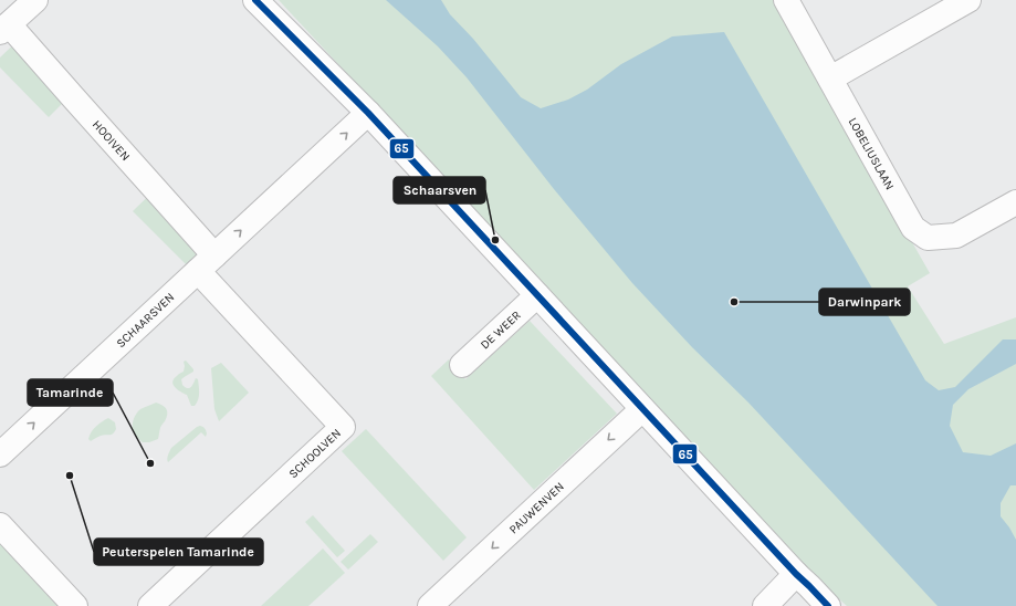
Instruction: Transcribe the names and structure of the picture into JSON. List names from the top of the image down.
{
  "streets": {
    "street": [
      "HOOIVEN",
      "LOBELIUSLAAN",
      "SCHAARSVEN",
      "DE WEER",
      "SCHOOLVEN",
      "PAUWENVEN"
    ]
  },
  "crossings": [
    ["HOOIVEN", "SCHAARSVEN"],
    ["HOOIVEN", "SCHOOLVEN"],
    ["SCHAARSVEN", "SCHOOLVEN"]
  ],
  "one_way": ["SCHAARSVEN", "PAUWENVEN"],
  "places": [
    "Schaarsven",
    "Darwinpark",
    "Tamarinde",
    "Peuterspelen Tamarinde"
  ],
  "lines": ["transit line 65"]
}
